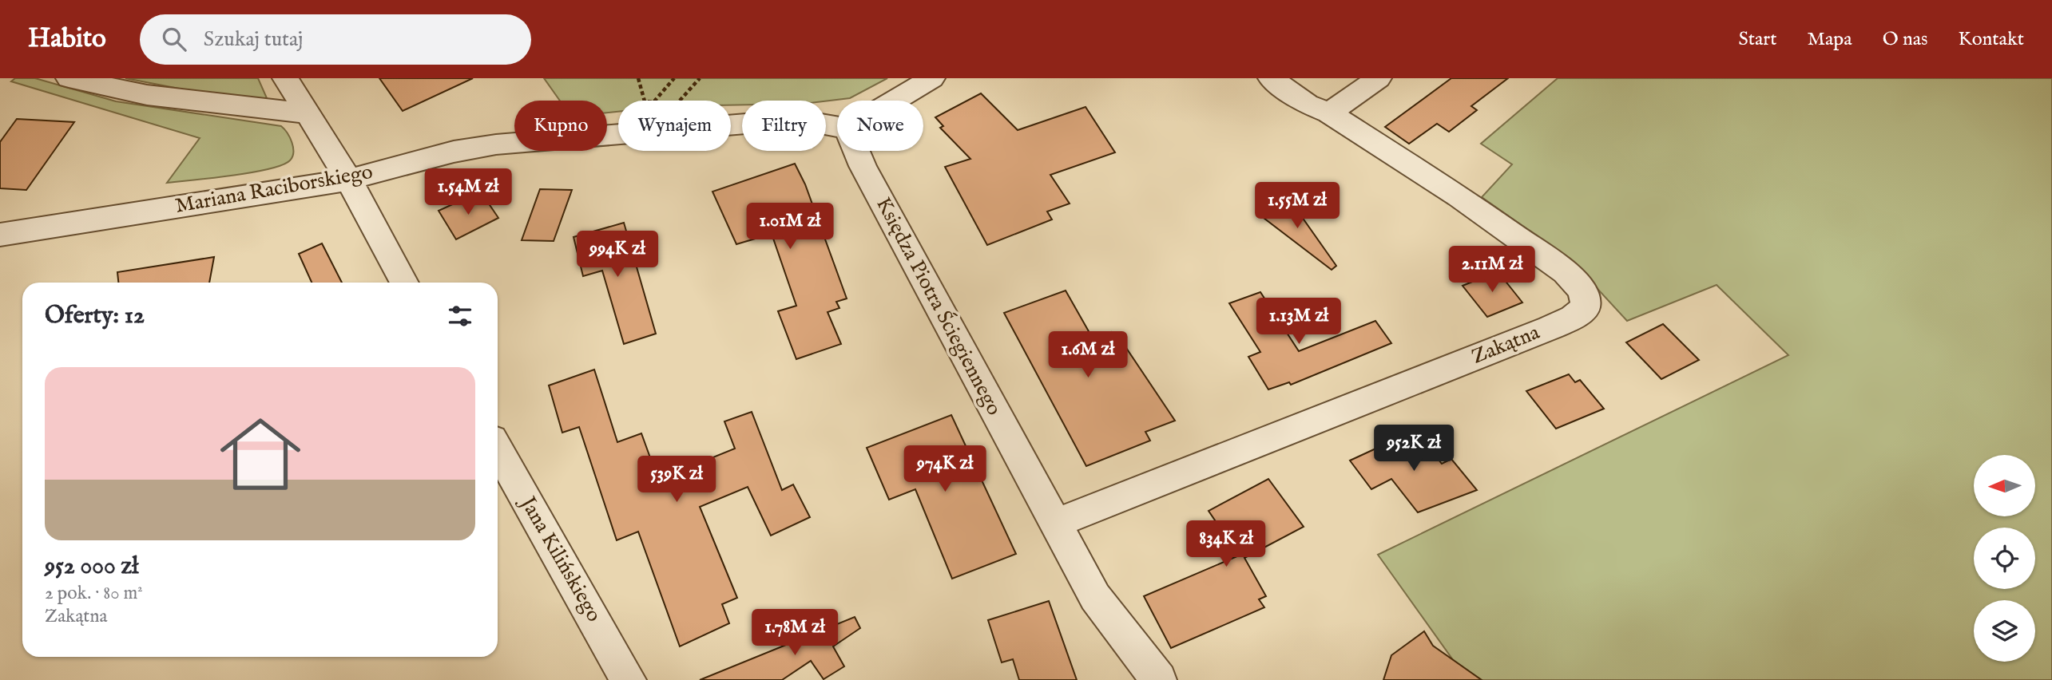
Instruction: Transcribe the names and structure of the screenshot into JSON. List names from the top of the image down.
{
  "streets": {
    "street": [
      "Mariana Raciborskiego",
      "Księdza Piotra Ściegiennego",
      "Zakątna",
      "Jana Kilińskiego"
    ]
  },
  "crossings": [
    ["Księdza Piotra Ściegiennego", "Zakątna"]
  ],
  "north": "left",
  "page": {
    "header": "Habito",
    "search": "Szukaj tutaj",
    "nav": [
      "Start",
      "Mapa",
      "O nas",
      "Kontakt"
    ],
    "chip": [
      "Kupno",
      "Wynajem",
      "Filtry",
      "Nowe"
    ],
    "price": [
      "1.54M zł",
      "1.55M zł",
      "1.01M zł",
      "994K zł",
      "2.11M zł",
      "1.13M zł",
      "1.6M zł",
      "952K zł",
      "974K zł",
      "539K zł",
      "834K zł",
      "1.78M zł"
    ],
    "heading": "Oferty: 12",
    "list": [
      {
        "name": "952 000 zł",
        "note": "2 pok. · 80 m² · Zakątna"
      }
    ]
  }
}
